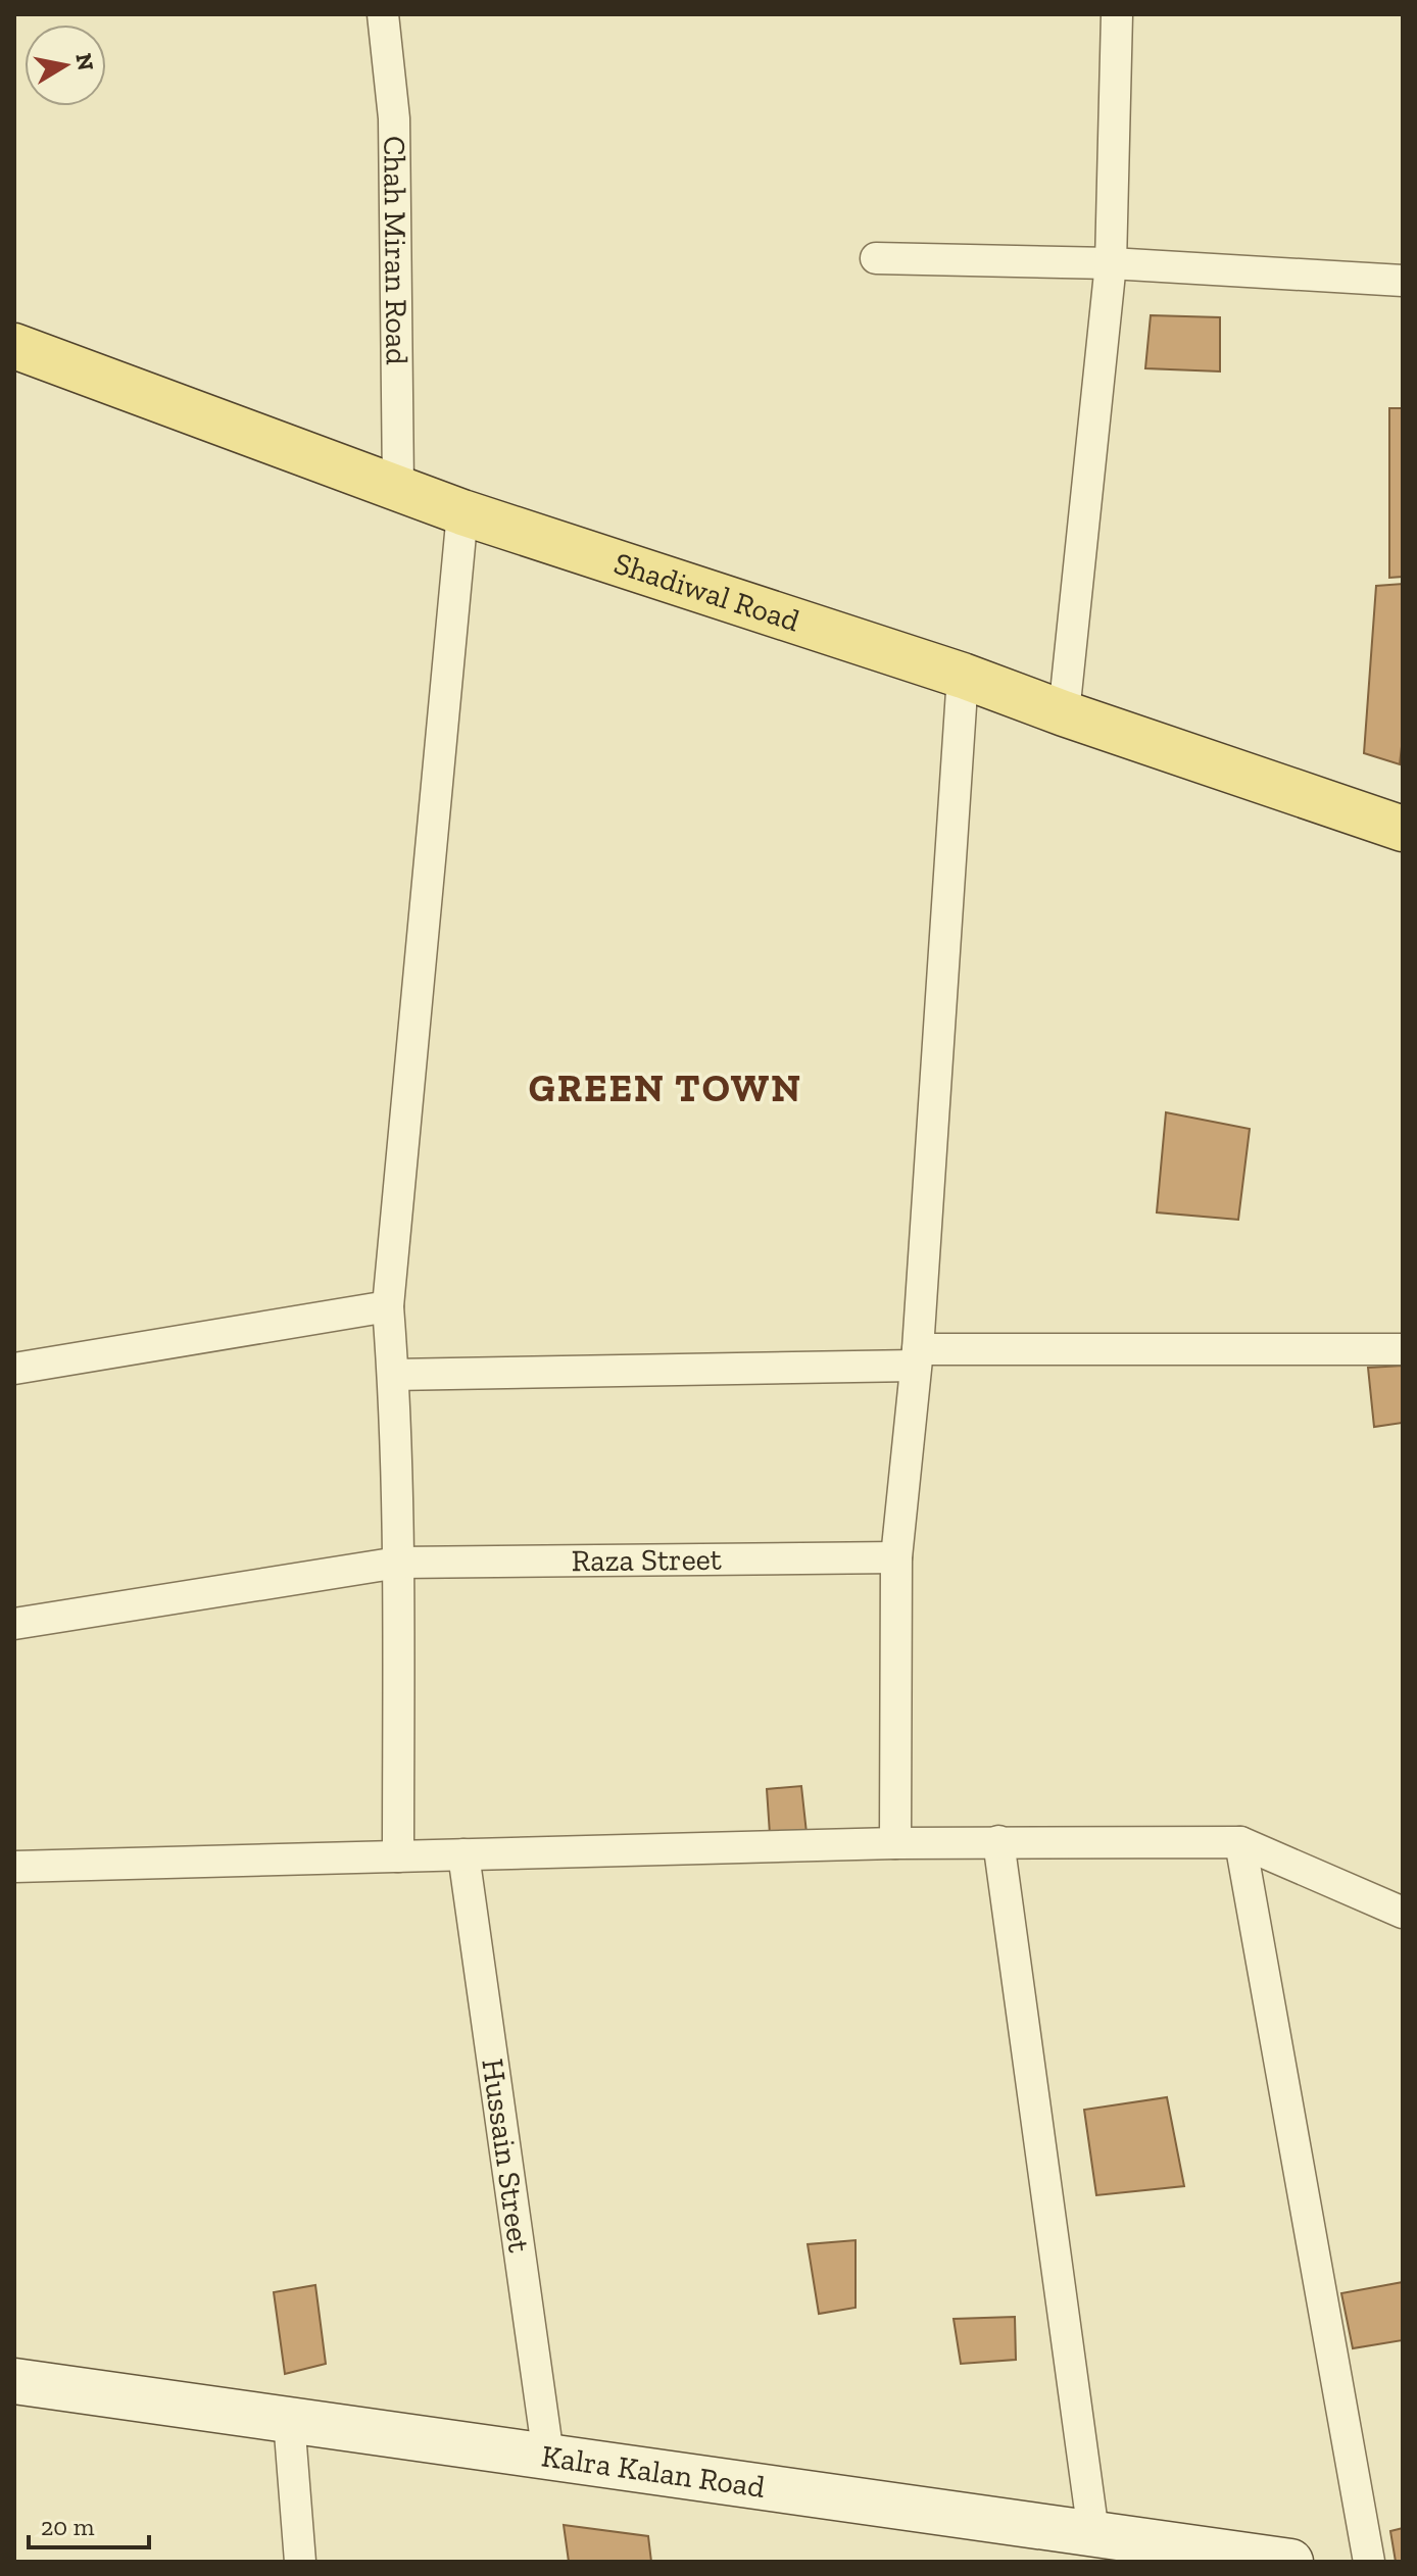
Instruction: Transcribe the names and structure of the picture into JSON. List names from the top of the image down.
{
  "streets": {
    "main road": ["Shadiwal Road"],
    "street": [
      "Chah Miran Road",
      "Raza Street",
      "Hussain Street",
      "Kalra Kalan Road"
    ]
  },
  "crossings": [
    ["Chah Miran Road", "Shadiwal Road"],
    ["Hussain Street", "Kalra Kalan Road"]
  ],
  "districts": ["GREEN TOWN"],
  "scale_bar": "20 m",
  "north": "right"
}
